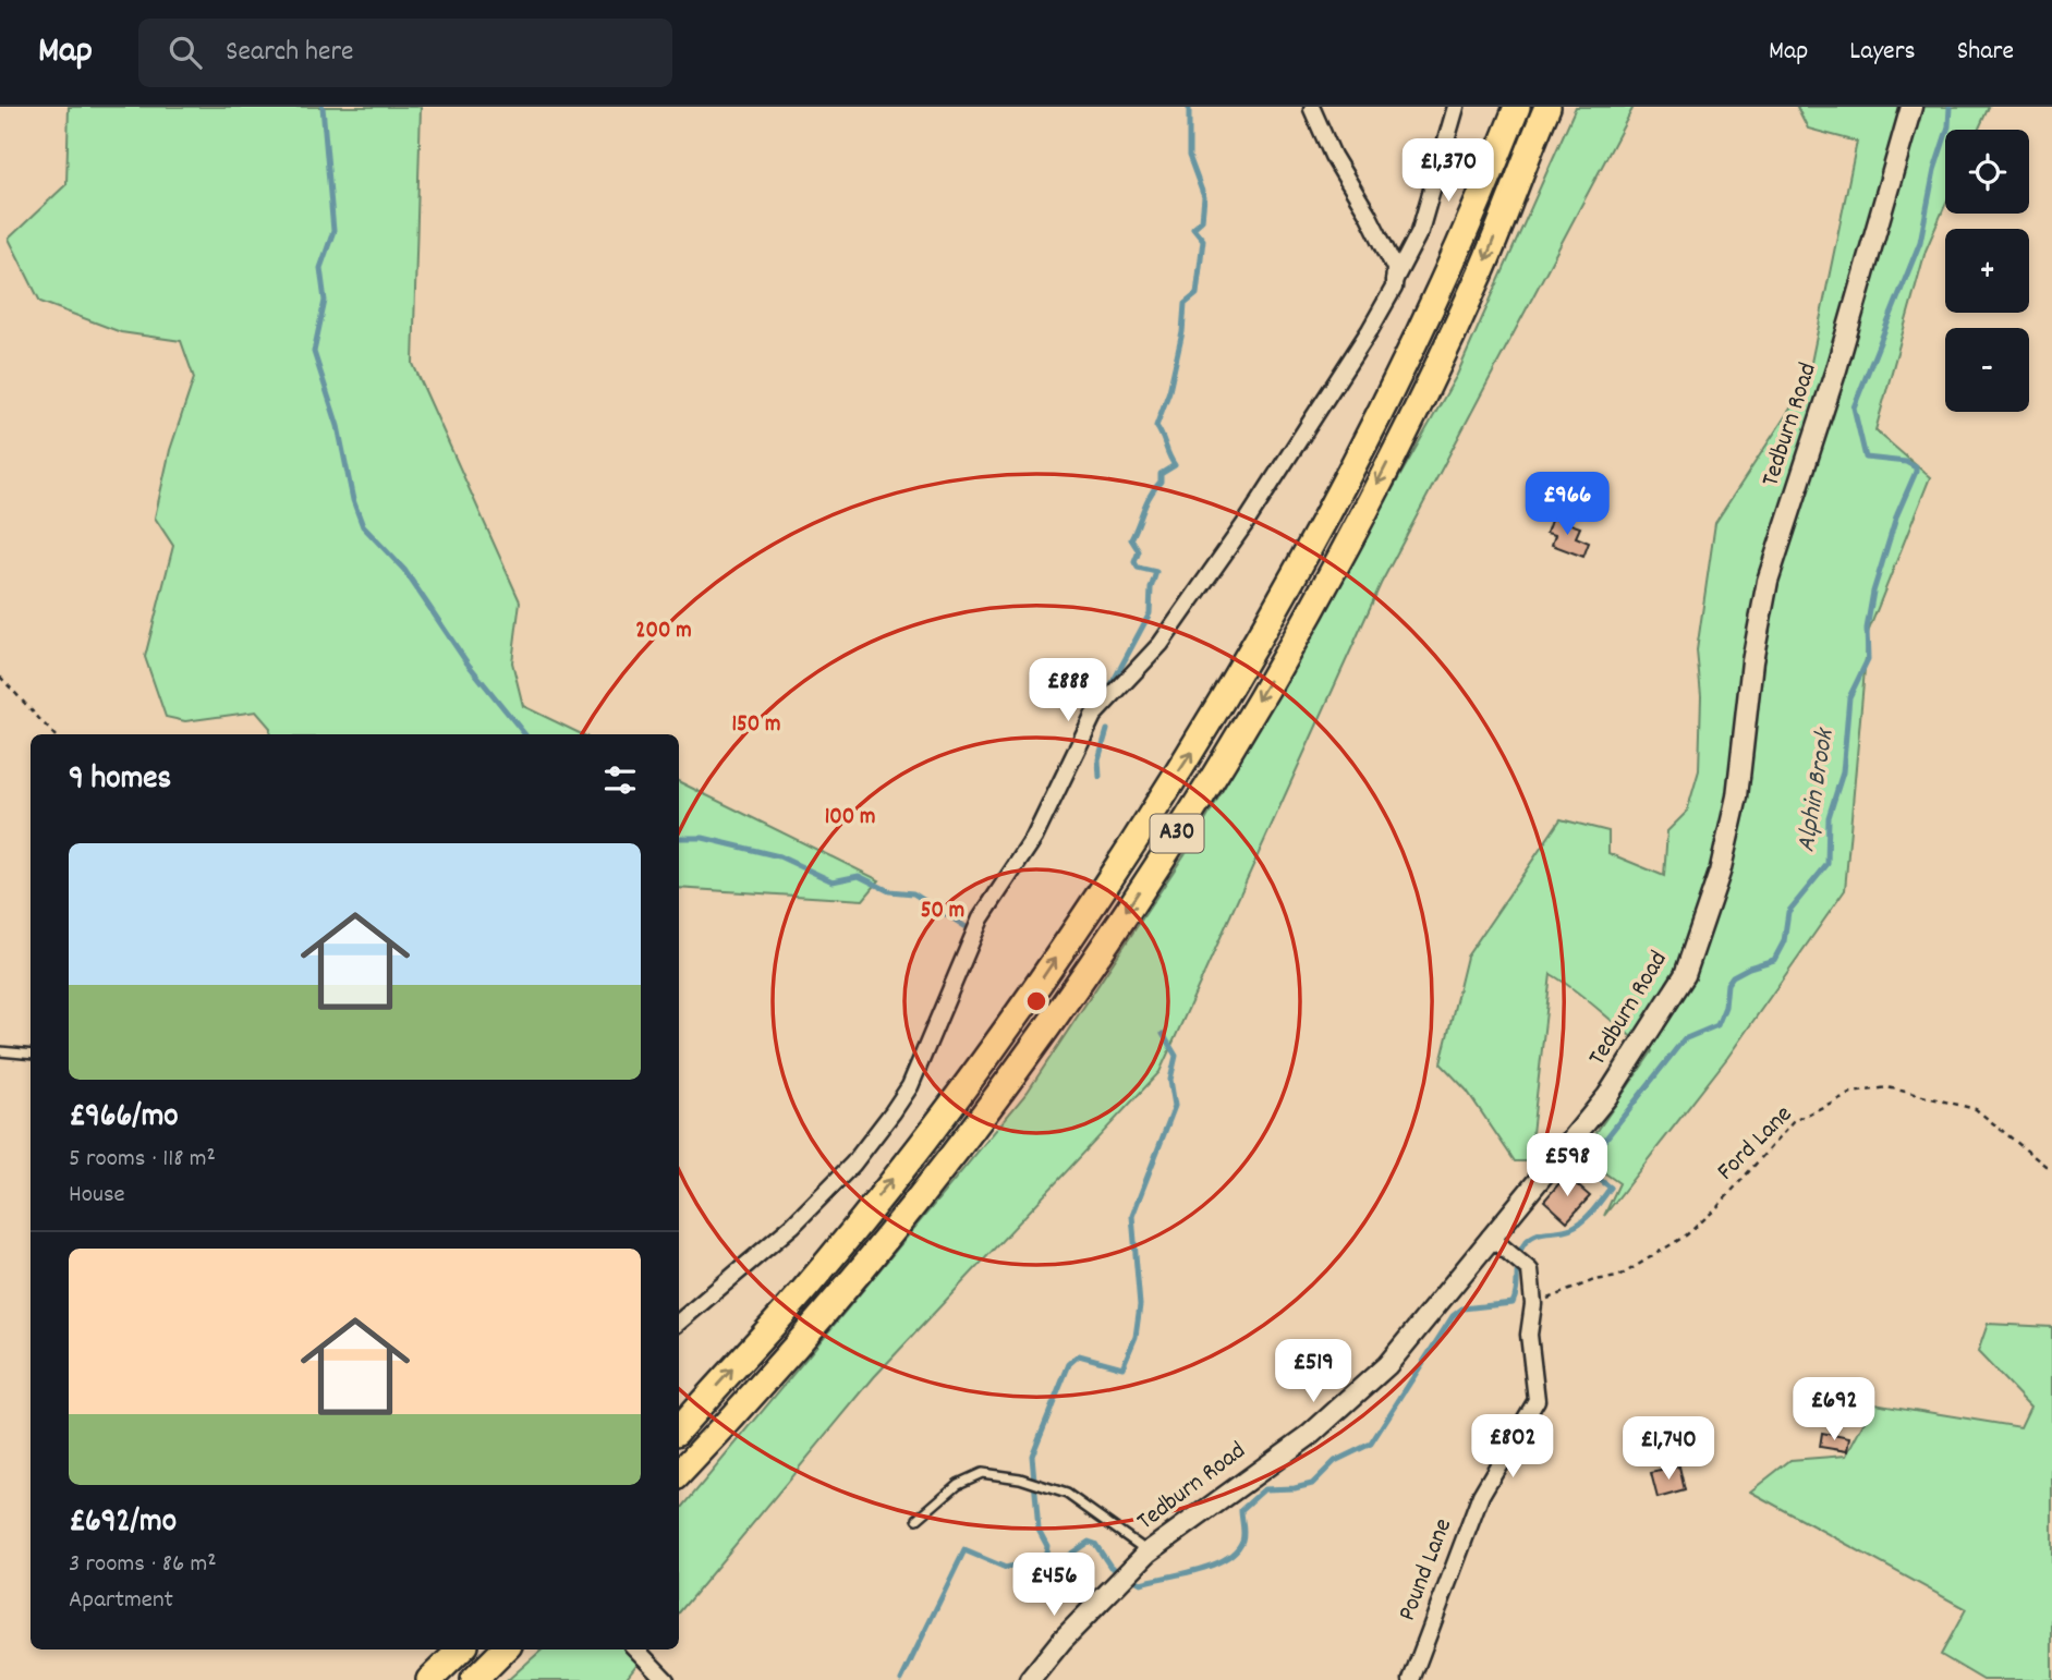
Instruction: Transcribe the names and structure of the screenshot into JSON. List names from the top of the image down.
{
  "streets": {
    "highway": ["A30"],
    "street": ["Tedburn Road", "Pound Lane"],
    "path": ["Ford Lane"]
  },
  "crossings": [
    ["Tedburn Road", "Pound Lane"],
    ["Ford Lane", "Pound Lane"]
  ],
  "water": ["Alphin Brook"],
  "page": {
    "header": "Map",
    "search": "Search here",
    "nav": ["Map", "Layers", "Share"],
    "map_buttons": ["+", "−"],
    "price": [
      "£1,370",
      "£966",
      "£888",
      "£598",
      "£519",
      "£692",
      "£802",
      "£1,740",
      "£456"
    ],
    "heading": "9 homes",
    "list": [
      {
        "name": "£966/mo",
        "note": "5 rooms · 118 m² · House"
      },
      {
        "name": "£692/mo",
        "note": "3 rooms · 86 m² · Apartment"
      }
    ]
  },
  "rings": [
    "200 m",
    "150 m",
    "100 m",
    "50 m"
  ]
}
